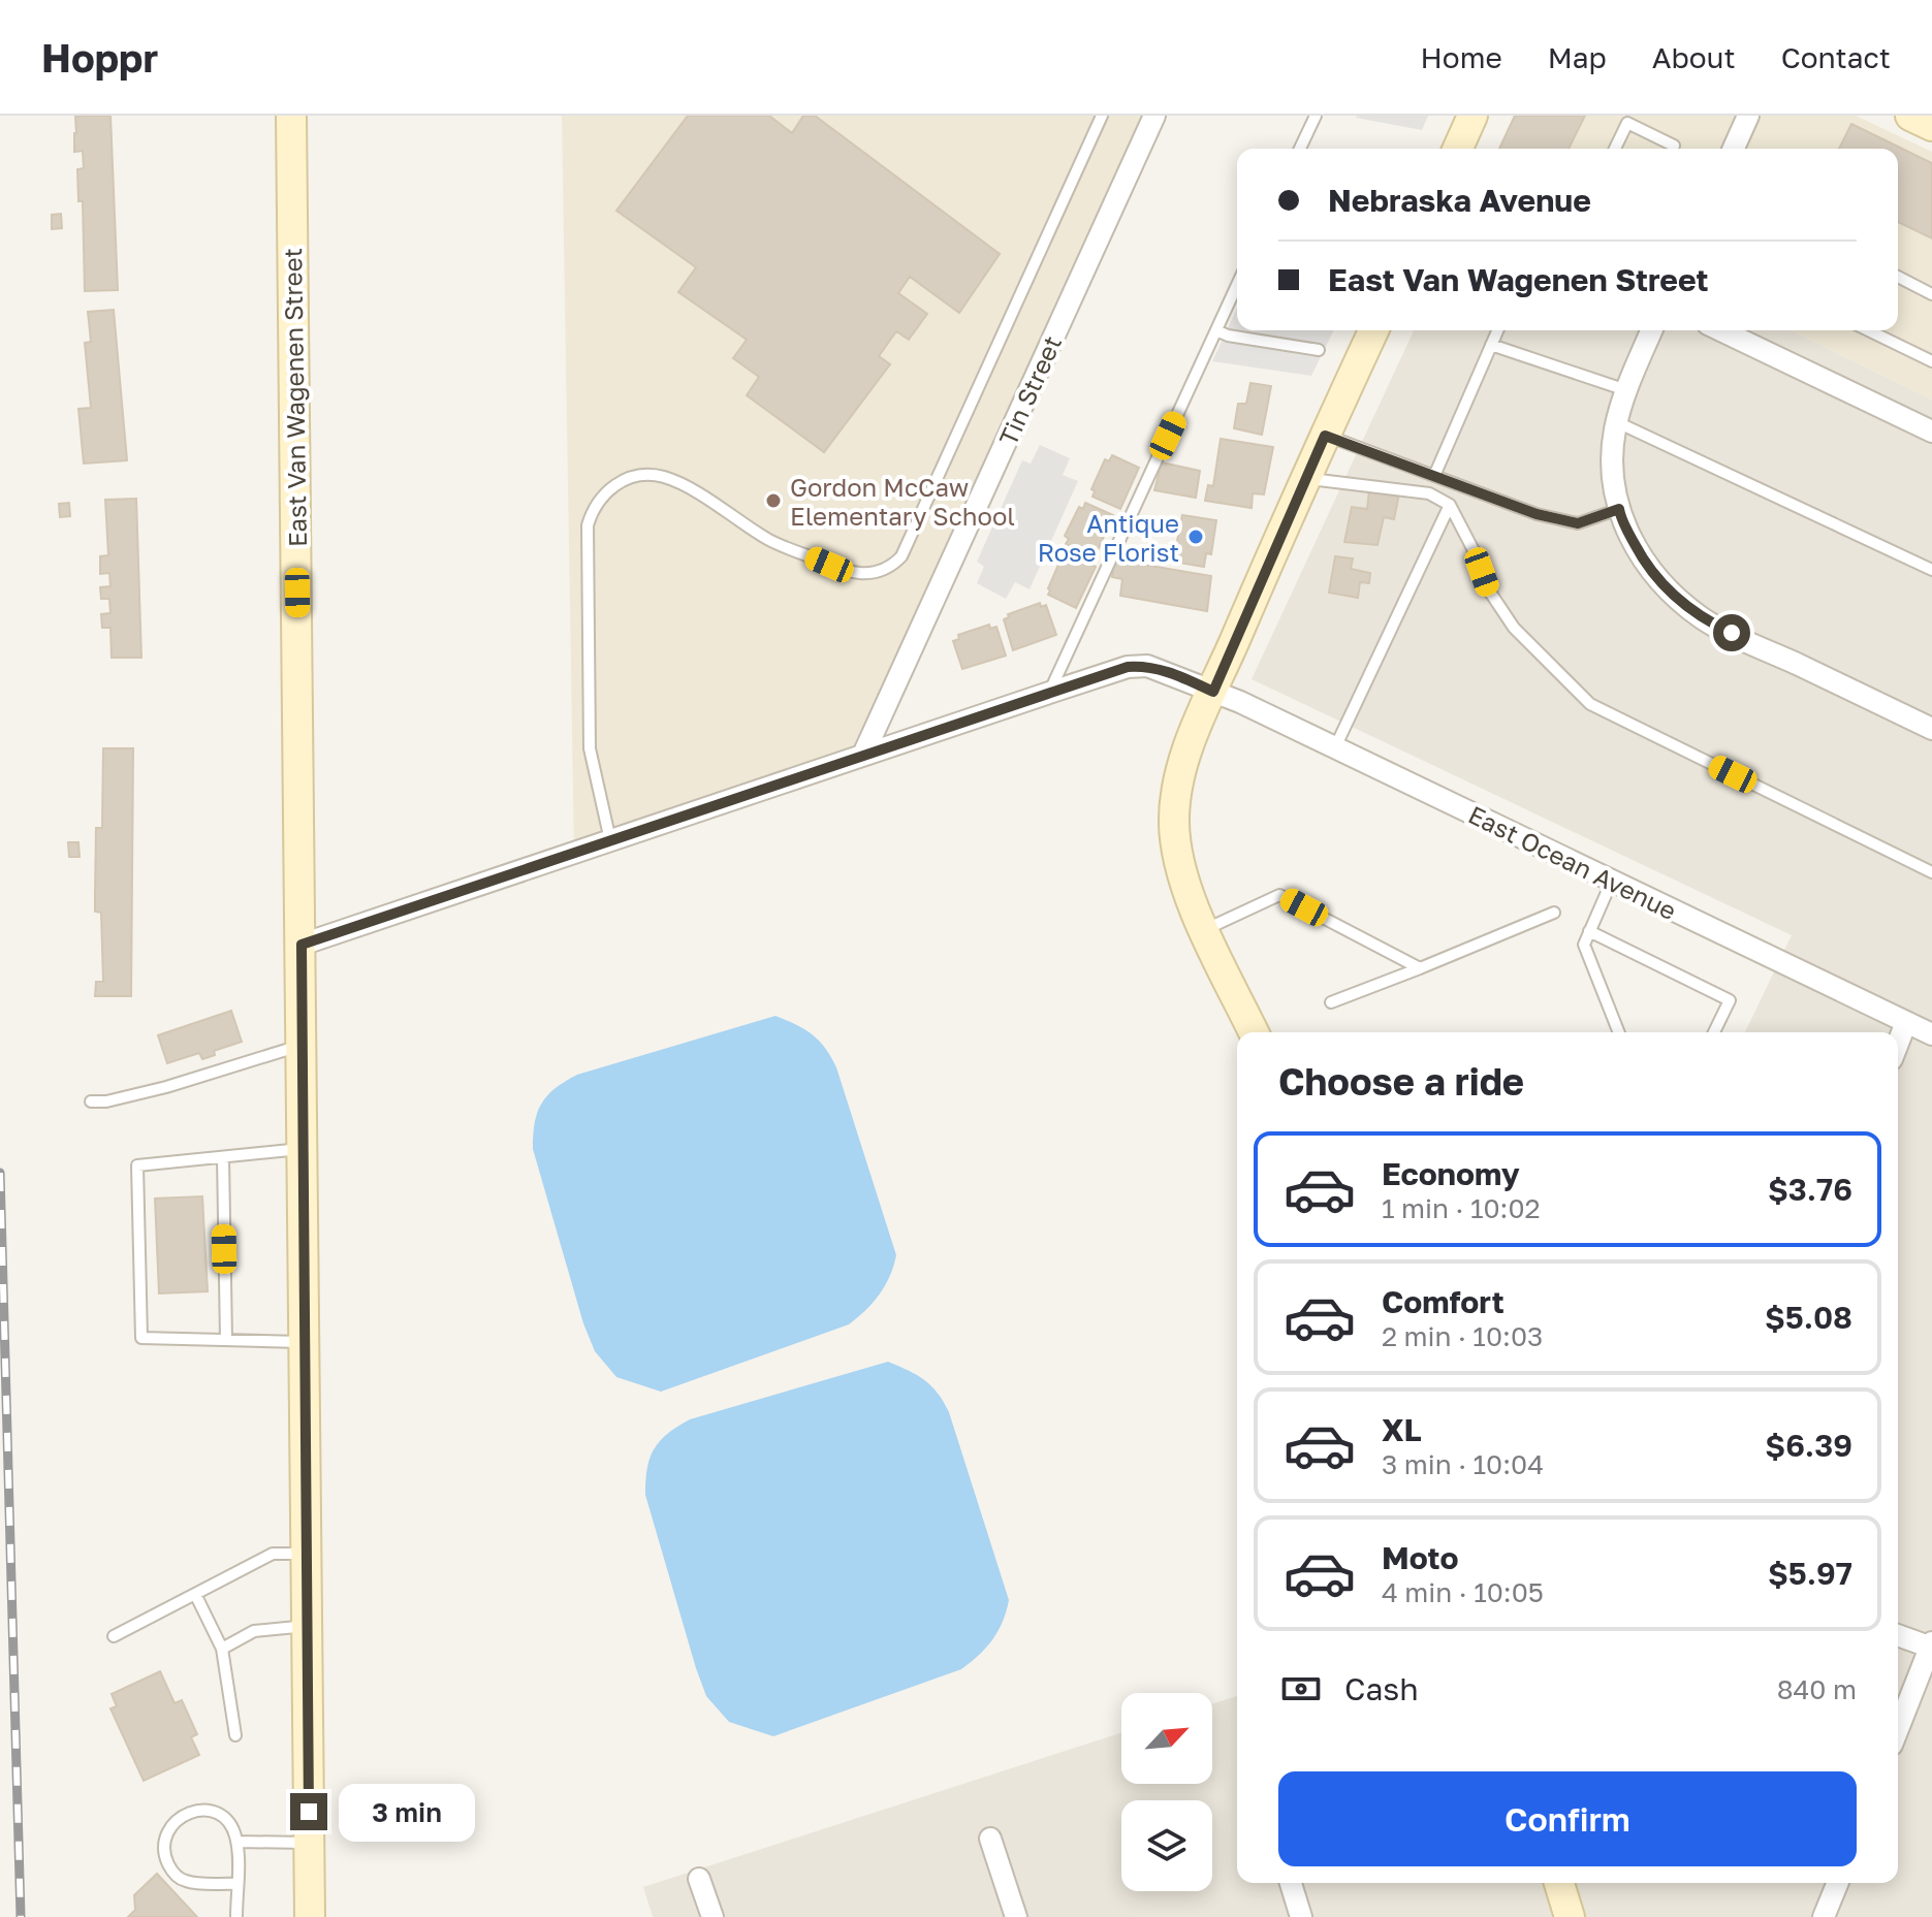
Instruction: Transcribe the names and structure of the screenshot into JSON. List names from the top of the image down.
{
  "streets": {
    "main road": ["East Van Wagenen Street"],
    "street": ["Tin Street", "East Ocean Avenue"]
  },
  "crossings": [
    ["Tin Street", "East Ocean Avenue"],
    ["East Van Wagenen Street", "East Ocean Avenue"]
  ],
  "places": ["Gordon McCaw Elementary School", "Antique Rose Florist"],
  "north": "top right",
  "page": {
    "header": "Hoppr",
    "nav": [
      "Home",
      "Map",
      "About",
      "Contact"
    ],
    "banner": ["Nebraska Avenue", "East Van Wagenen Street"],
    "heading": "Choose a ride",
    "list": [
      {
        "name": "Economy",
        "note": "1 min · 10:02",
        "value": "$3.76"
      },
      {
        "name": "Comfort",
        "note": "2 min · 10:03",
        "value": "$5.08"
      },
      {
        "name": "XL",
        "note": "3 min · 10:04",
        "value": "$6.39"
      },
      {
        "name": "Moto",
        "note": "4 min · 10:05",
        "value": "$5.97"
      }
    ],
    "pay": ["Cash", "840 m"],
    "buttons": "Confirm",
    "bubble": "3 min"
  }
}
